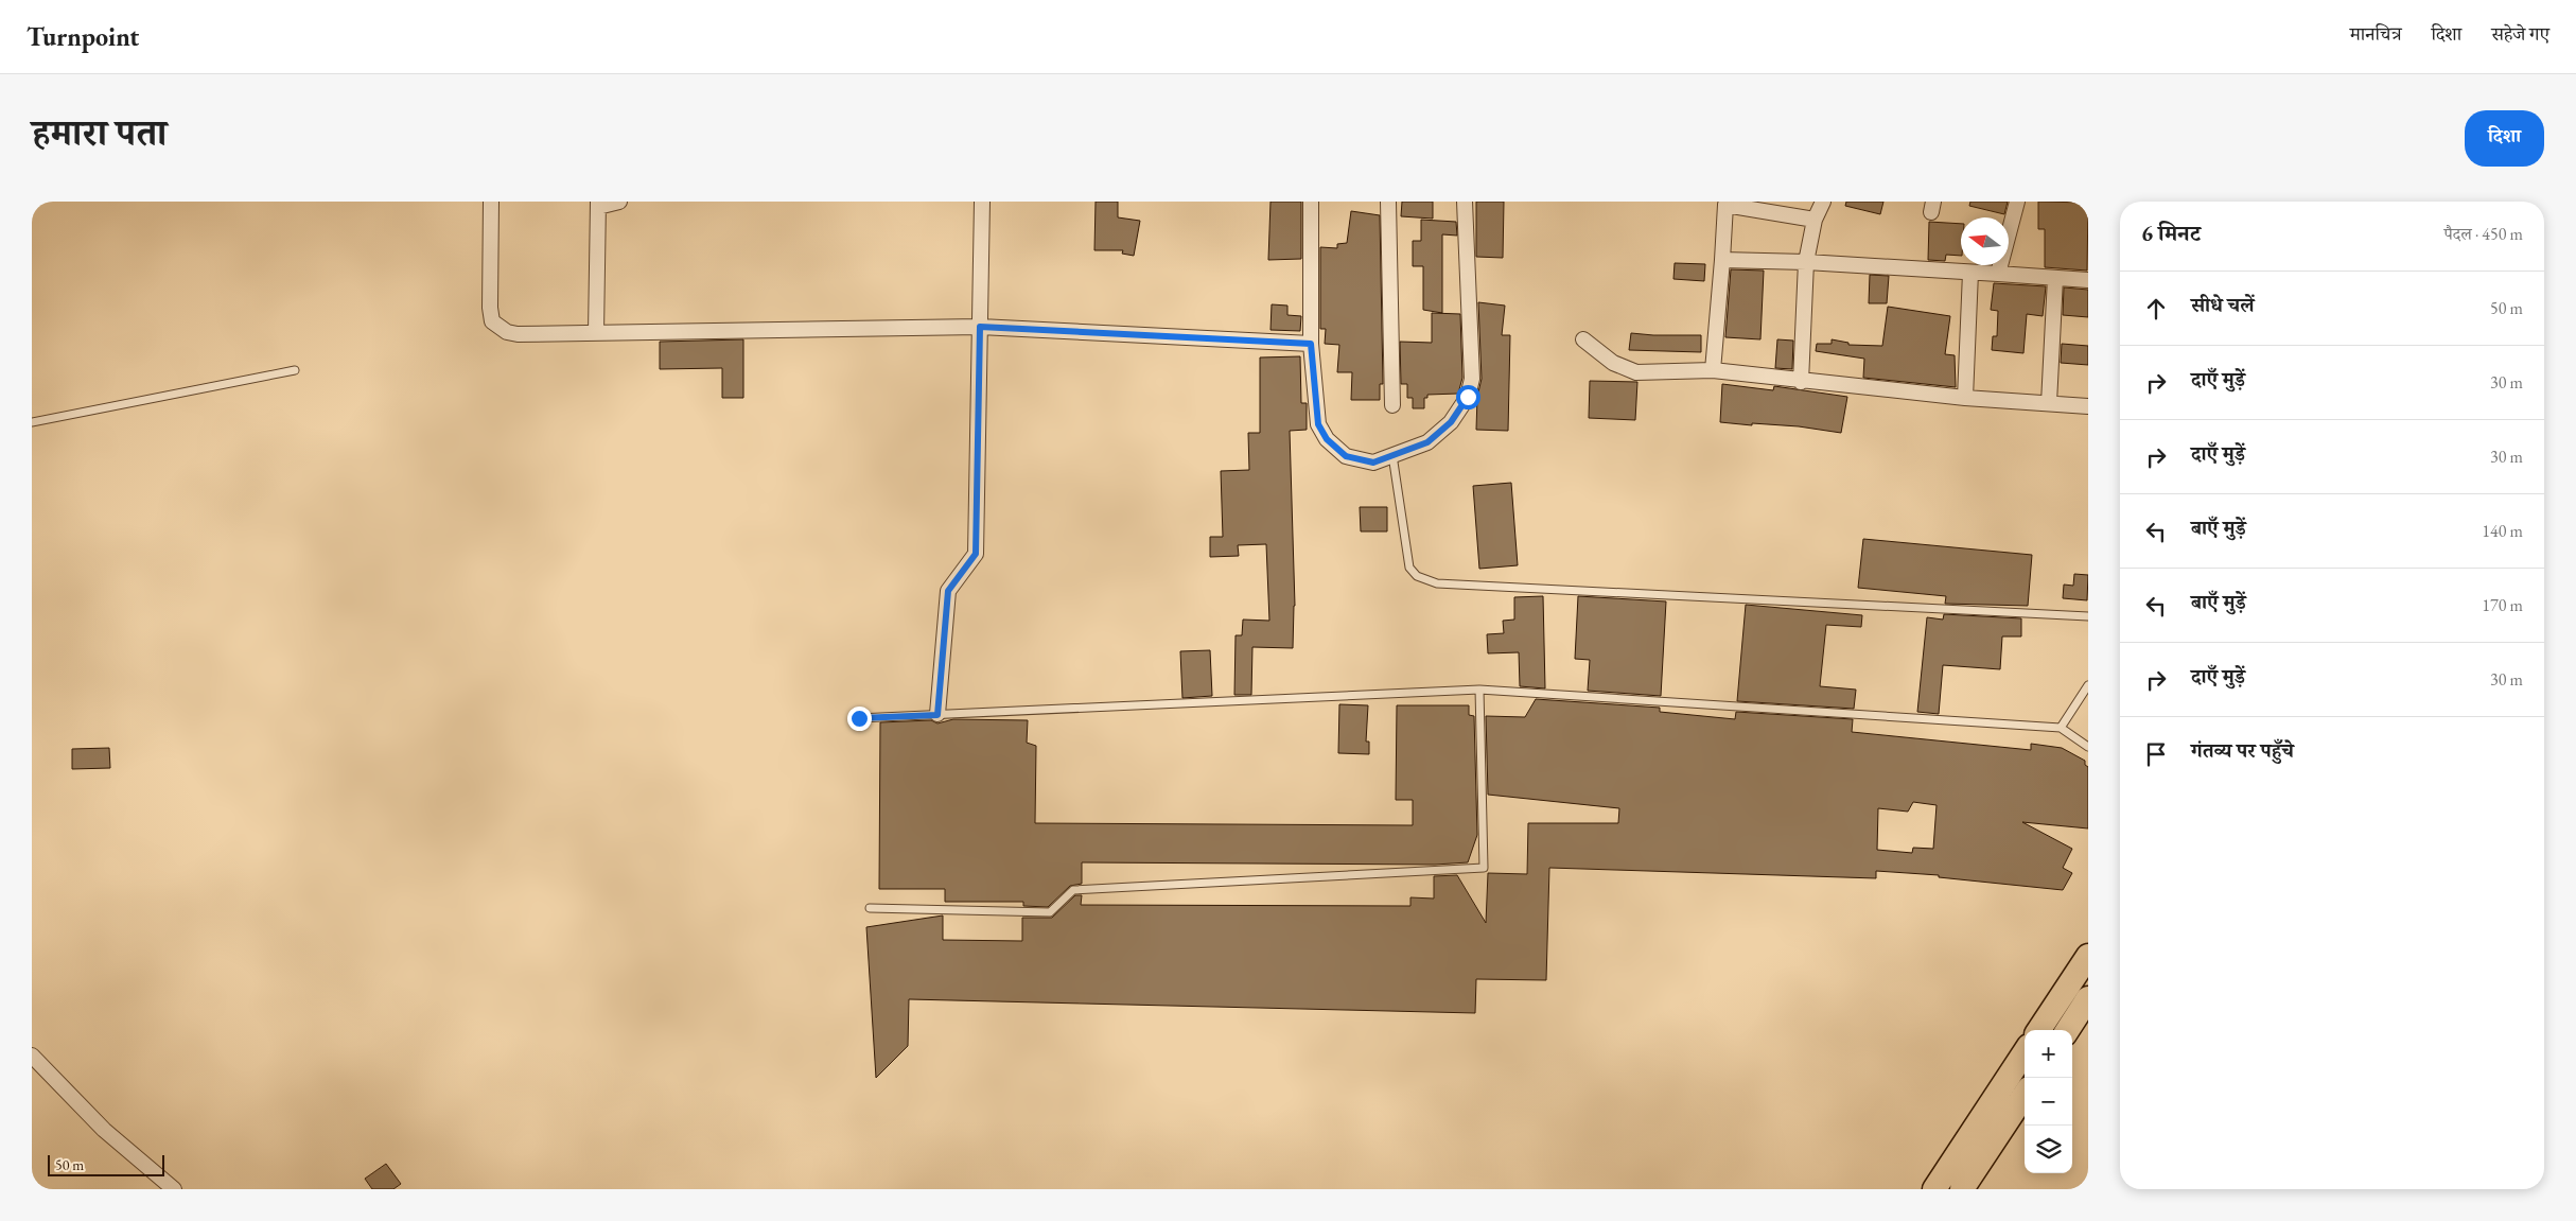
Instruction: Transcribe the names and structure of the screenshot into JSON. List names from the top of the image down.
{
  "scale_bar": "50 m",
  "north": "left",
  "page": {
    "header": "Turnpoint",
    "nav": ["मानचित्र", "दिशा", "सहेजे गए"],
    "title": "हमारा पता",
    "buttons": "दिशा",
    "heading": ["6 मिनट", "पैदल · 450 m"],
    "list": [
      ["सीधे चलें", "50 m"],
      ["दाएँ मुड़ें", "30 m"],
      ["दाएँ मुड़ें", "30 m"],
      ["बाएँ मुड़ें", "140 m"],
      ["बाएँ मुड़ें", "170 m"],
      ["दाएँ मुड़ें", "30 m"],
      "गंतव्य पर पहुँचे"
    ],
    "map_buttons": ["+", "−"],
    "scale": "50 m"
  }
}
